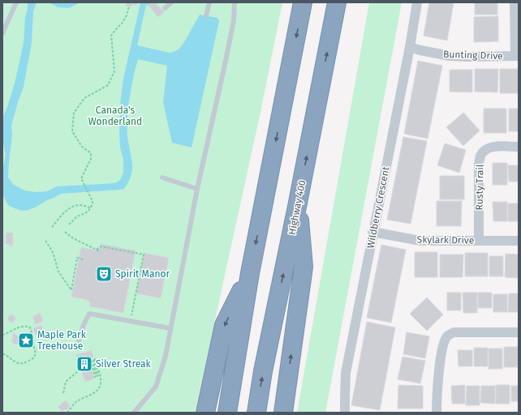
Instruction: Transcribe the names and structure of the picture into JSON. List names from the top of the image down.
{
  "streets": {
    "highway": ["Highway 400"],
    "street": [
      "Bunting Drive",
      "Rusty Trail",
      "Wildberry Crescent",
      "Skylark Drive"
    ]
  },
  "crossings": [
    ["Bunting Drive", "Wildberry Crescent"],
    ["Rusty Trail", "Skylark Drive"],
    ["Wildberry Crescent", "Skylark Drive"]
  ],
  "parks": ["Canada's Wonderland"],
  "places": {
    "theatre": ["Spirit Manor"],
    "place": ["Maple Park Treehouse"],
    "building": ["Silver Streak"]
  }
}
